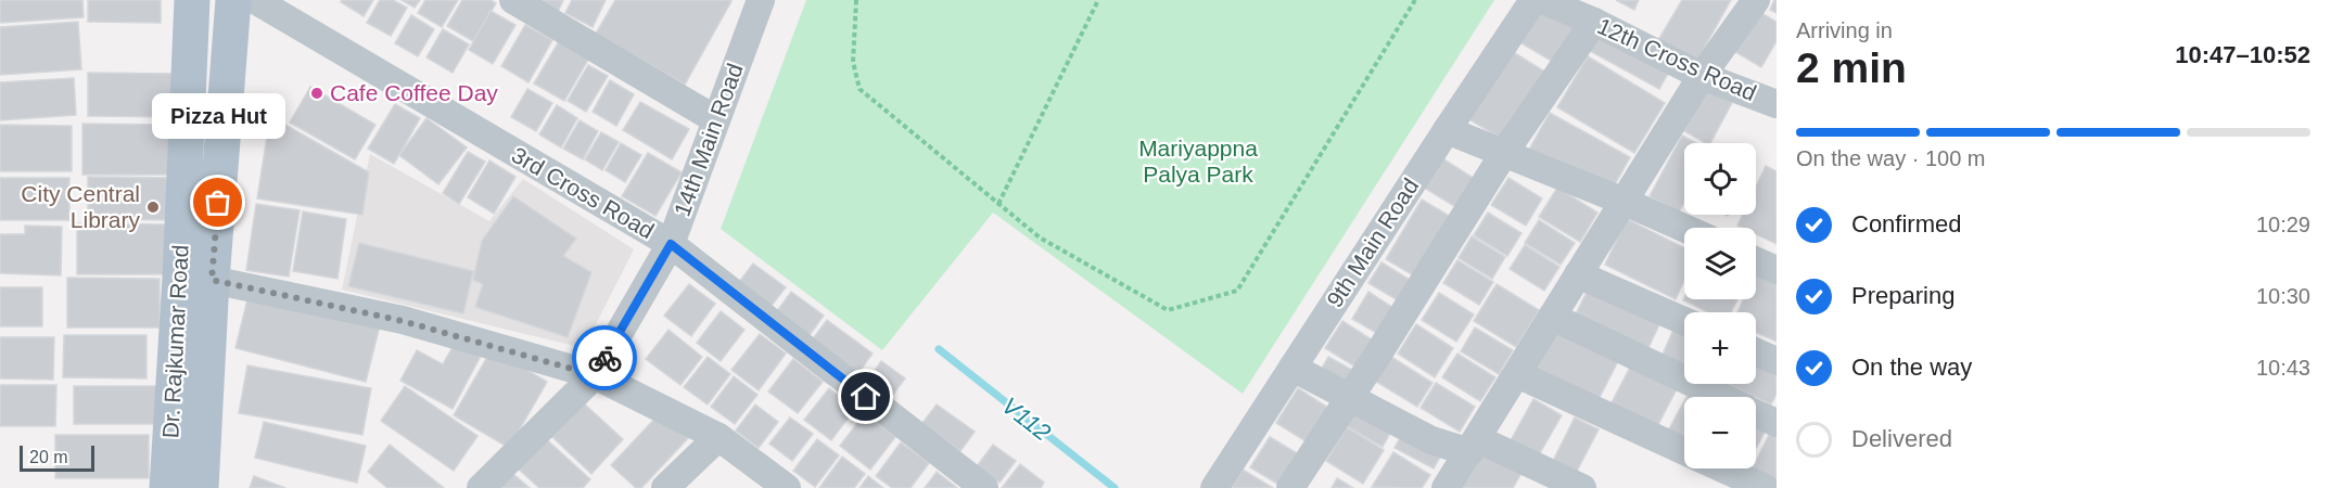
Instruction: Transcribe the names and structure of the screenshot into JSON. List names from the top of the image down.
{
  "streets": {
    "main road": ["Dr. Rajkumar Road"],
    "street": [
      "12th Cross Road",
      "14th Main Road",
      "3rd Cross Road",
      "9th Main Road"
    ]
  },
  "crossings": [
    ["14th Main Road", "3rd Cross Road"]
  ],
  "water": ["V112"],
  "parks": ["Mariyappna Palya Park"],
  "places": ["Cafe Coffee Day", "Pizza Hut", "City Central Library"],
  "scale_bar": "20 m",
  "page": {
    "heading": ["2 min", "Arriving in", "10:47–10:52"],
    "bubble": "Pizza Hut",
    "bar": "On the way · 100 m",
    "map_buttons": ["+", "−"],
    "list": [
      ["Confirmed", "10:29"],
      ["Preparing", "10:30"],
      ["On the way", "10:43"],
      "Delivered"
    ],
    "scale": "20 m"
  }
}
